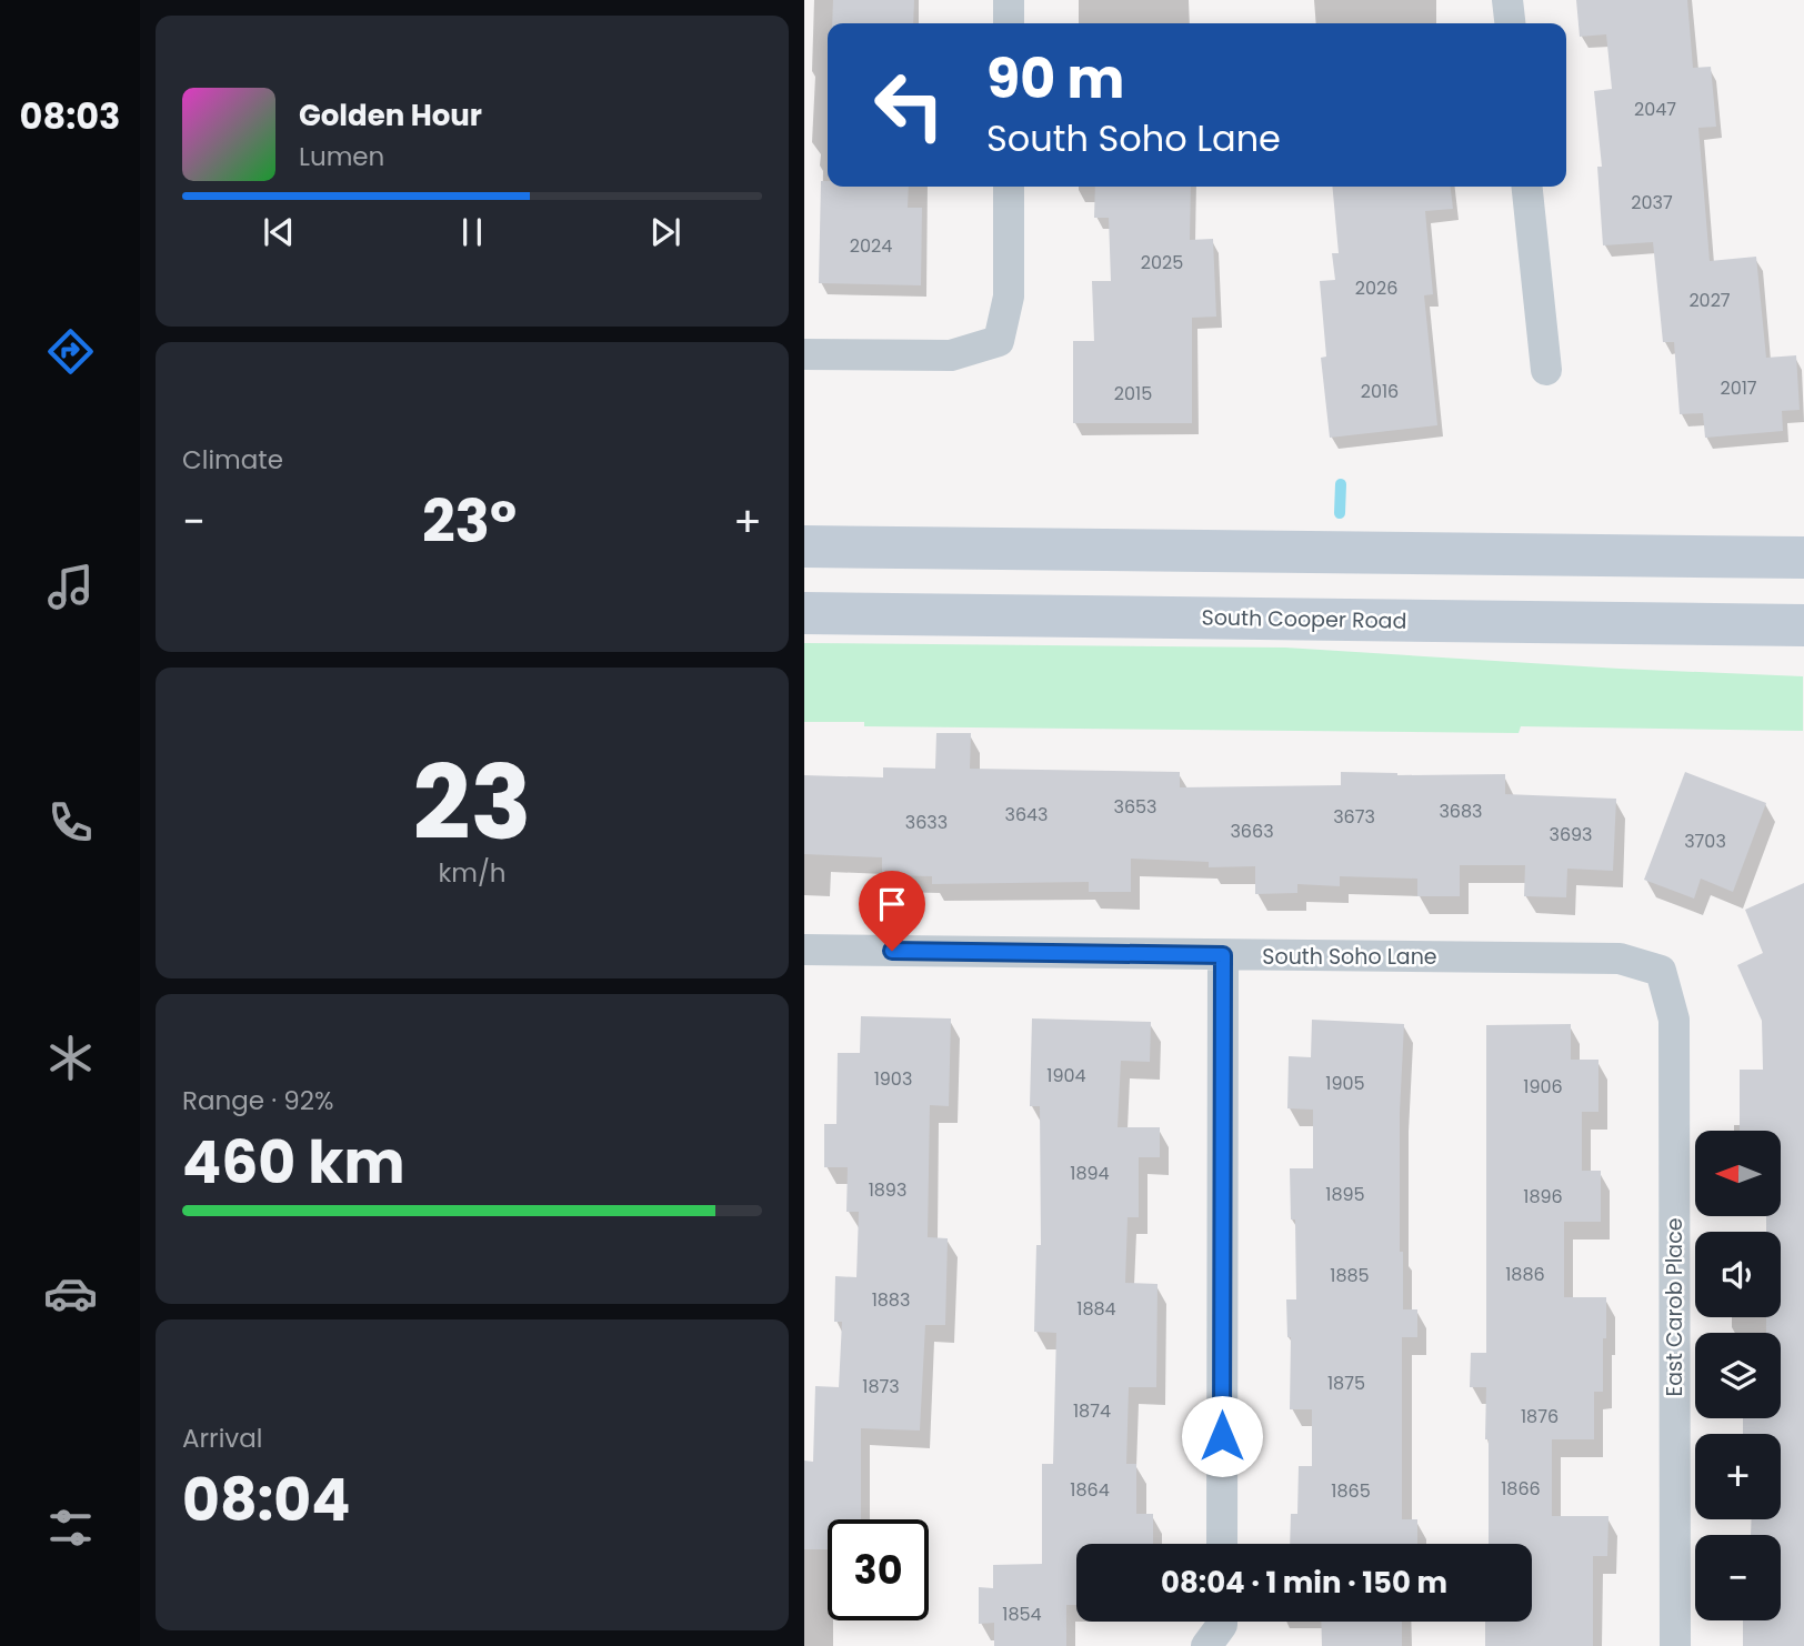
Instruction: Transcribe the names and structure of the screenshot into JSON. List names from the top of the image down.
{
  "streets": {
    "main road": ["South Cooper Road"],
    "street": ["South Soho Lane", "East Carob Place"]
  },
  "crossings": [
    ["South Soho Lane", "East Carob Place"]
  ],
  "house_numbers": [
    "2047",
    "2037",
    "2024",
    "2025",
    "2026",
    "2027",
    "2017",
    "2016",
    "2015",
    "3653",
    "3683",
    "3643",
    "3673",
    "3633",
    "3663",
    "3693",
    "3703",
    "1904",
    "1903",
    "1905",
    "1906",
    "1894",
    "1893",
    "1895",
    "1896",
    "1886",
    "1885",
    "1883",
    "1884",
    "1875",
    "1873",
    "1874",
    "1876",
    "1866",
    "1864",
    "1865",
    "1854"
  ],
  "north": "left",
  "page": {
    "tabs": "08:03",
    "turn": ["90 m", "South Soho Lane"],
    "song": ["Golden Hour", "Lumen"],
    "tile": [
      "Climate",
      ["23", "km/h"],
      ["Range · 92%", "460 km"],
      ["Arrival", "08:04"]
    ],
    "heat": ["−", "23°", "+"],
    "map_buttons": ["+", "−"],
    "limit": "30",
    "trip": "08:04 · 1 min · 150 m"
  }
}
